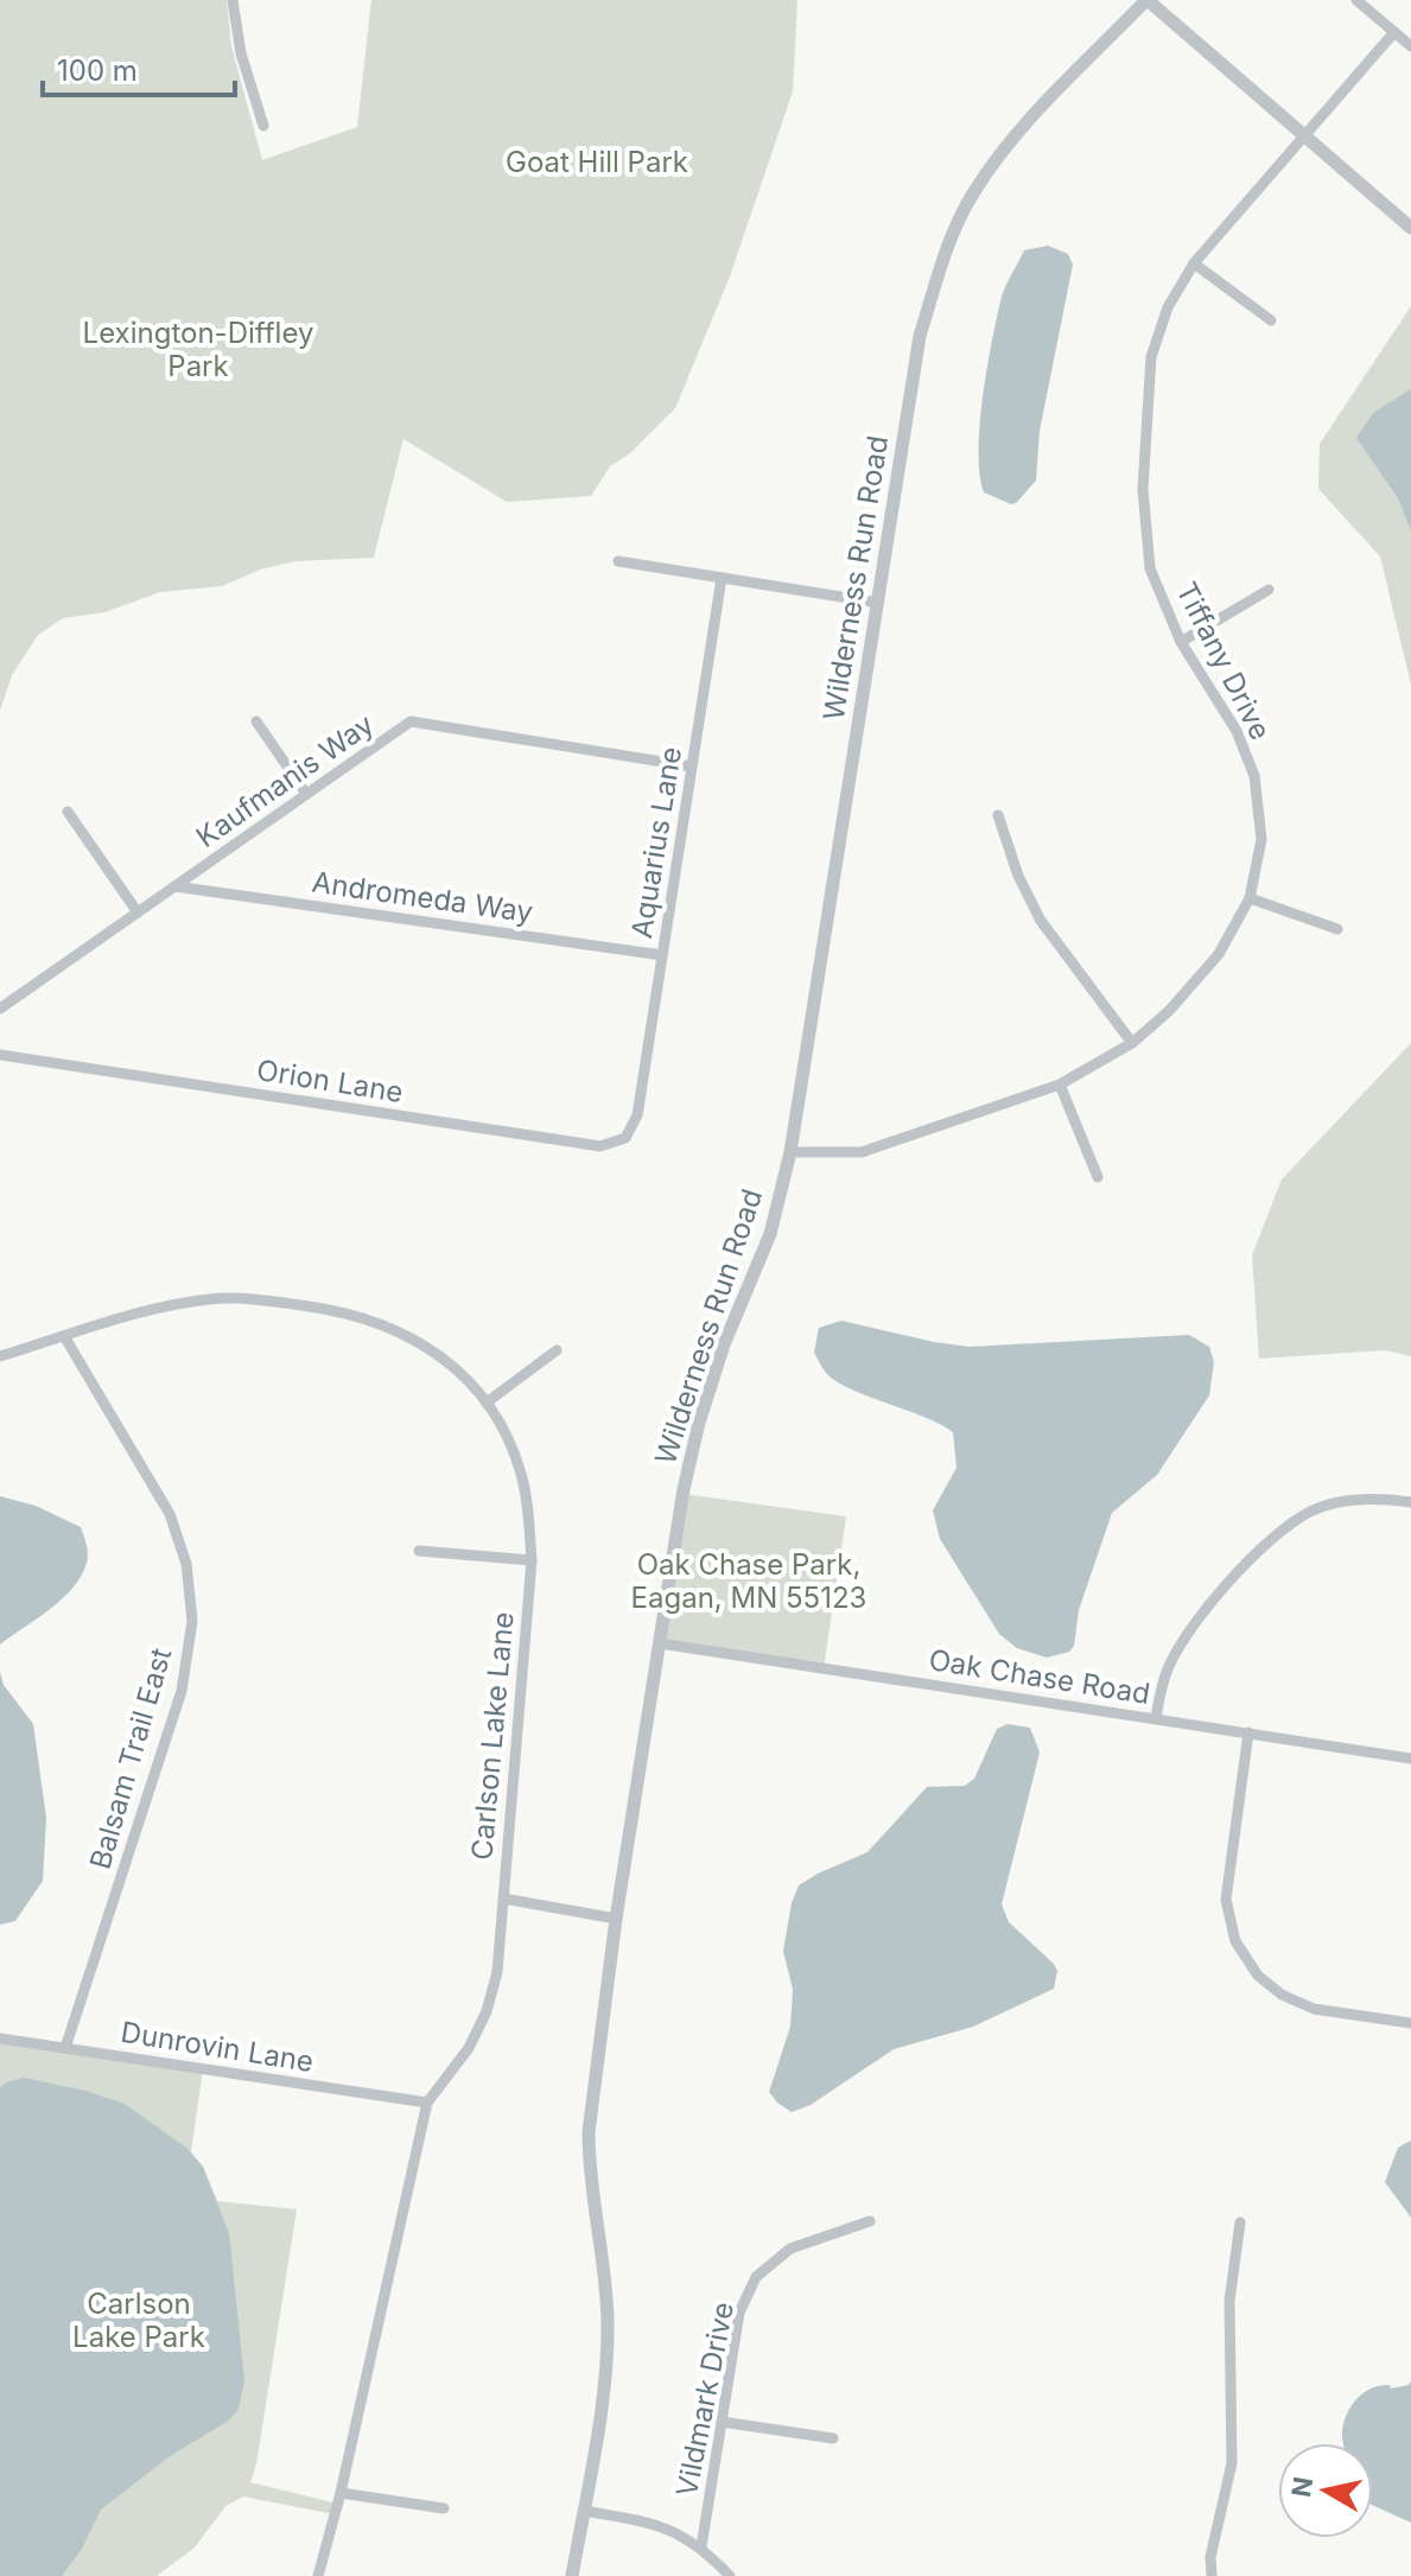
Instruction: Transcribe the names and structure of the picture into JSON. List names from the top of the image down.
{
  "streets": {
    "street": [
      "Wilderness Run Road",
      "Tiffany Drive",
      "Kaufmanis Way",
      "Aquarius Lane",
      "Andromeda Way",
      "Orion Lane",
      "Oak Chase Road",
      "Carlson Lake Lane",
      "Balsam Trail East",
      "Dunrovin Lane",
      "Vildmark Drive"
    ]
  },
  "crossings": [
    ["Wilderness Run Road", "Tiffany Drive"],
    ["Wilderness Run Road", "Oak Chase Road"],
    ["Kaufmanis Way", "Aquarius Lane"],
    ["Kaufmanis Way", "Andromeda Way"],
    ["Aquarius Lane", "Andromeda Way"],
    ["Aquarius Lane", "Orion Lane"],
    ["Carlson Lake Lane", "Balsam Trail East"],
    ["Carlson Lake Lane", "Dunrovin Lane"],
    ["Balsam Trail East", "Dunrovin Lane"]
  ],
  "parks": [
    "Goat Hill Park",
    "Lexington-Diffley Park",
    "Oak Chase Park, Eagan, MN 55123",
    "Carlson Lake Park"
  ],
  "scale_bar": "100 m",
  "north": "left"
}
